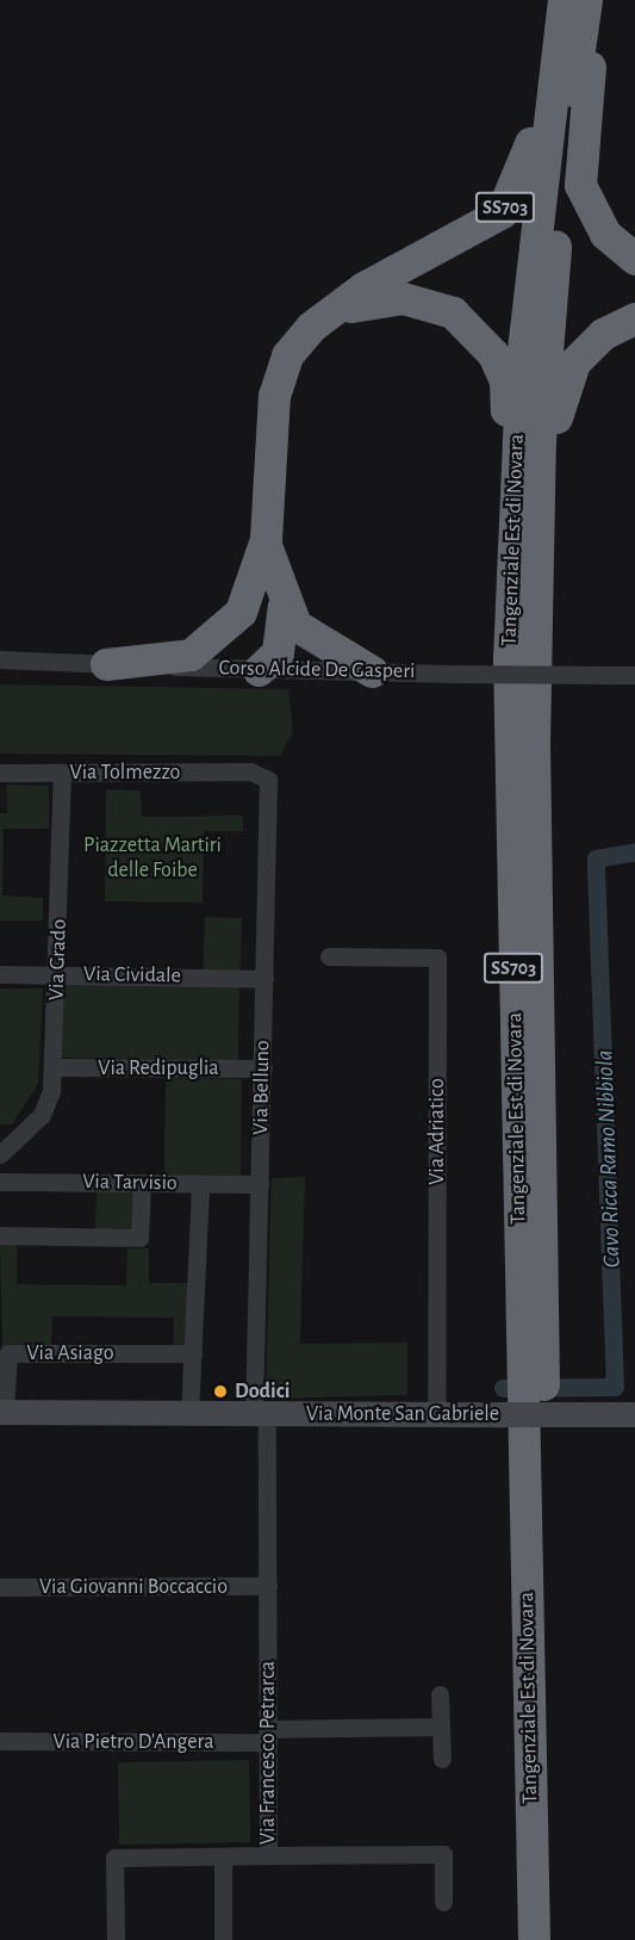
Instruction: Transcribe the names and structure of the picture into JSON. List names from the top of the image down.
{
  "streets": {
    "highway": ["SS703", "Tangenziale Est di Novara"],
    "street": [
      "Corso Alcide De Gasperi",
      "Via Tolmezzo",
      "Via Grado",
      "Via Cividale",
      "Via Redipuglia",
      "Via Belluno",
      "Via Adriatico",
      "Via Tarvisio",
      "Via Asiago",
      "Via Monte San Gabriele",
      "Via Giovanni Boccaccio",
      "Via Pietro D'Angera",
      "Via Francesco Petrarca"
    ]
  },
  "crossings": [
    ["SS703", "Tangenziale Est di Novara"],
    ["SS703", "Corso Alcide De Gasperi"],
    ["Via Tolmezzo", "Via Grado"],
    ["Via Tolmezzo", "Via Belluno"],
    ["Via Grado", "Via Cividale"],
    ["Via Grado", "Via Redipuglia"],
    ["Via Cividale", "Via Belluno"],
    ["Via Redipuglia", "Via Belluno"],
    ["Via Belluno", "Via Tarvisio"],
    ["Via Belluno", "Via Monte San Gabriele"],
    ["Via Belluno", "Via Francesco Petrarca"],
    ["Via Adriatico", "Via Monte San Gabriele"],
    ["Via Asiago", "Via Monte San Gabriele"],
    ["Via Monte San Gabriele", "Via Francesco Petrarca"],
    ["Via Giovanni Boccaccio", "Via Francesco Petrarca"],
    ["Via Pietro D'Angera", "Via Francesco Petrarca"]
  ],
  "water": ["Cavo Ricca Ramo Nibbiola"],
  "parks": ["Piazzetta Martiri delle Foibe"],
  "places": ["Dodici"]
}
